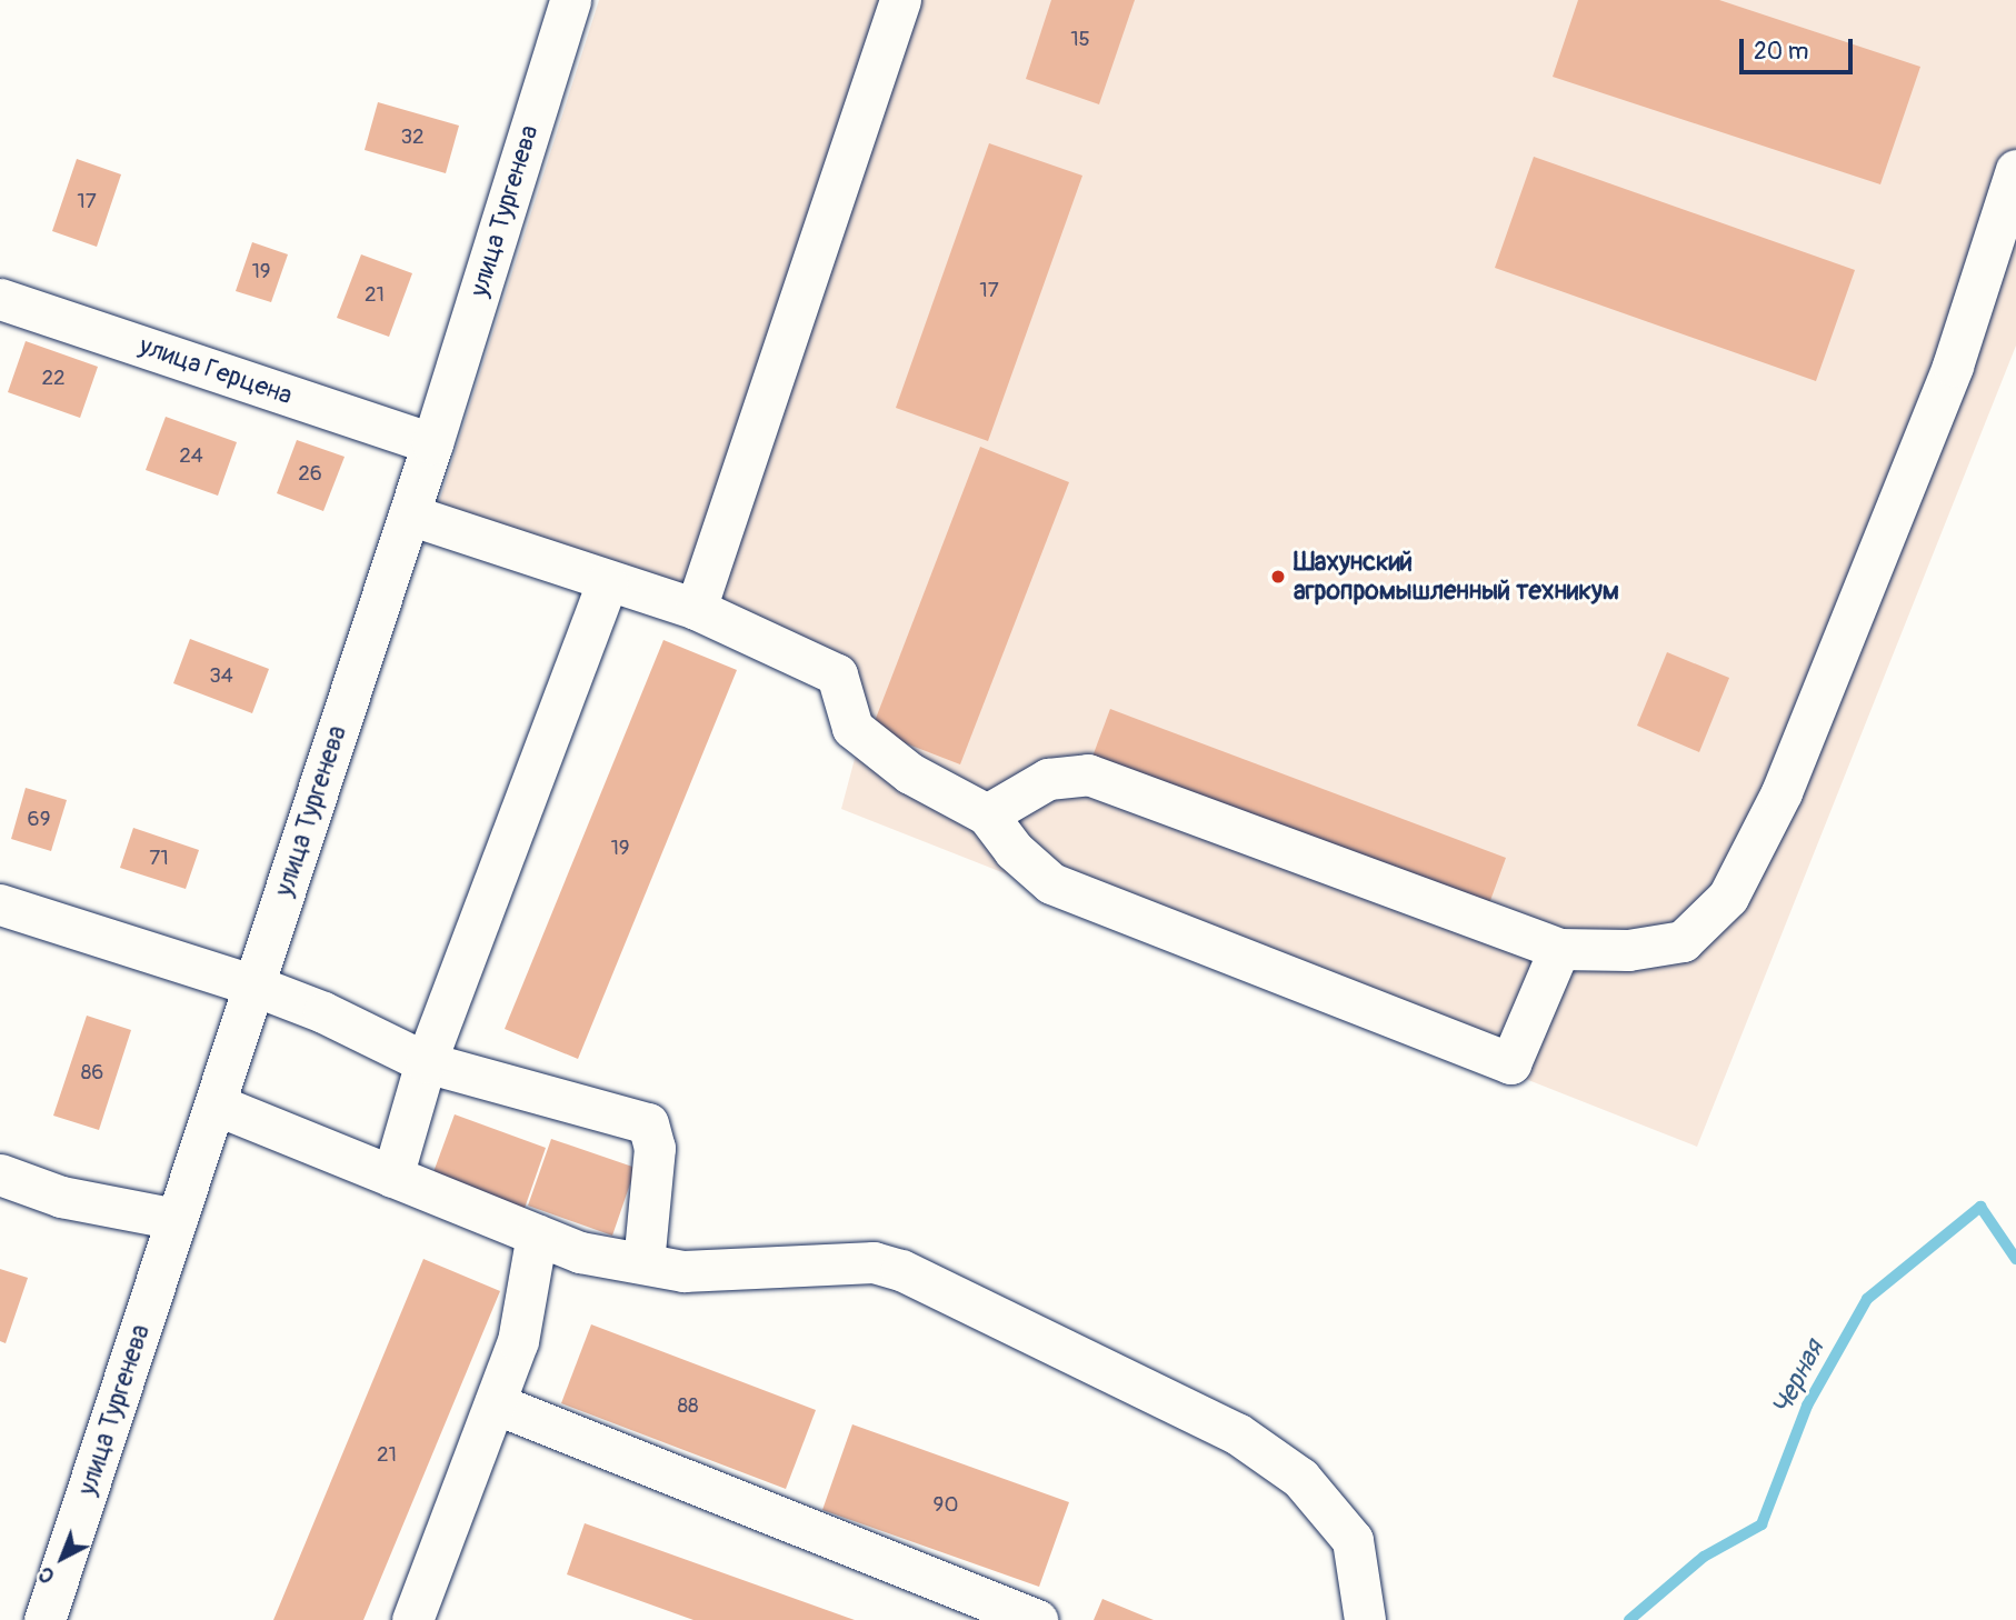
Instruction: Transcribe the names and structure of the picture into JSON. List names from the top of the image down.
{
  "streets": {
    "street": ["улица Тургенева", "улица Герцена"]
  },
  "crossings": [
    ["улица Тургенева", "улица Герцена"]
  ],
  "water": ["Черная"],
  "places": ["Шахунский агропромышленный техникум"],
  "house_numbers": [
    "15",
    "32",
    "17",
    "19",
    "17",
    "21",
    "22",
    "24",
    "26",
    "34",
    "69",
    "19",
    "71",
    "86",
    "88",
    "21",
    "90"
  ],
  "scale_bar": "20 m",
  "north": "bottom left"
}
